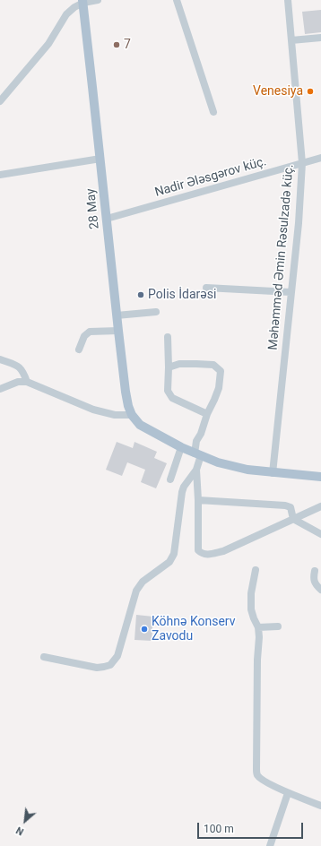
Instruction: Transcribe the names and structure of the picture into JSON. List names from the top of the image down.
{
  "streets": {
    "main road": ["28 May"],
    "street": ["Nadir Ələsgərov küç.", "Məhəmməd Əmin Rəsulzadə küç."]
  },
  "crossings": [
    ["Nadir Ələsgərov küç.", "28 May"],
    ["Nadir Ələsgərov küç.", "Məhəmməd Əmin Rəsulzadə küç."]
  ],
  "places": [
    "7",
    "Venesiya",
    "Polis İdarəsi",
    "Köhnə Konserv Zavodu"
  ],
  "scale_bar": "100 m",
  "north": "bottom left"
}
